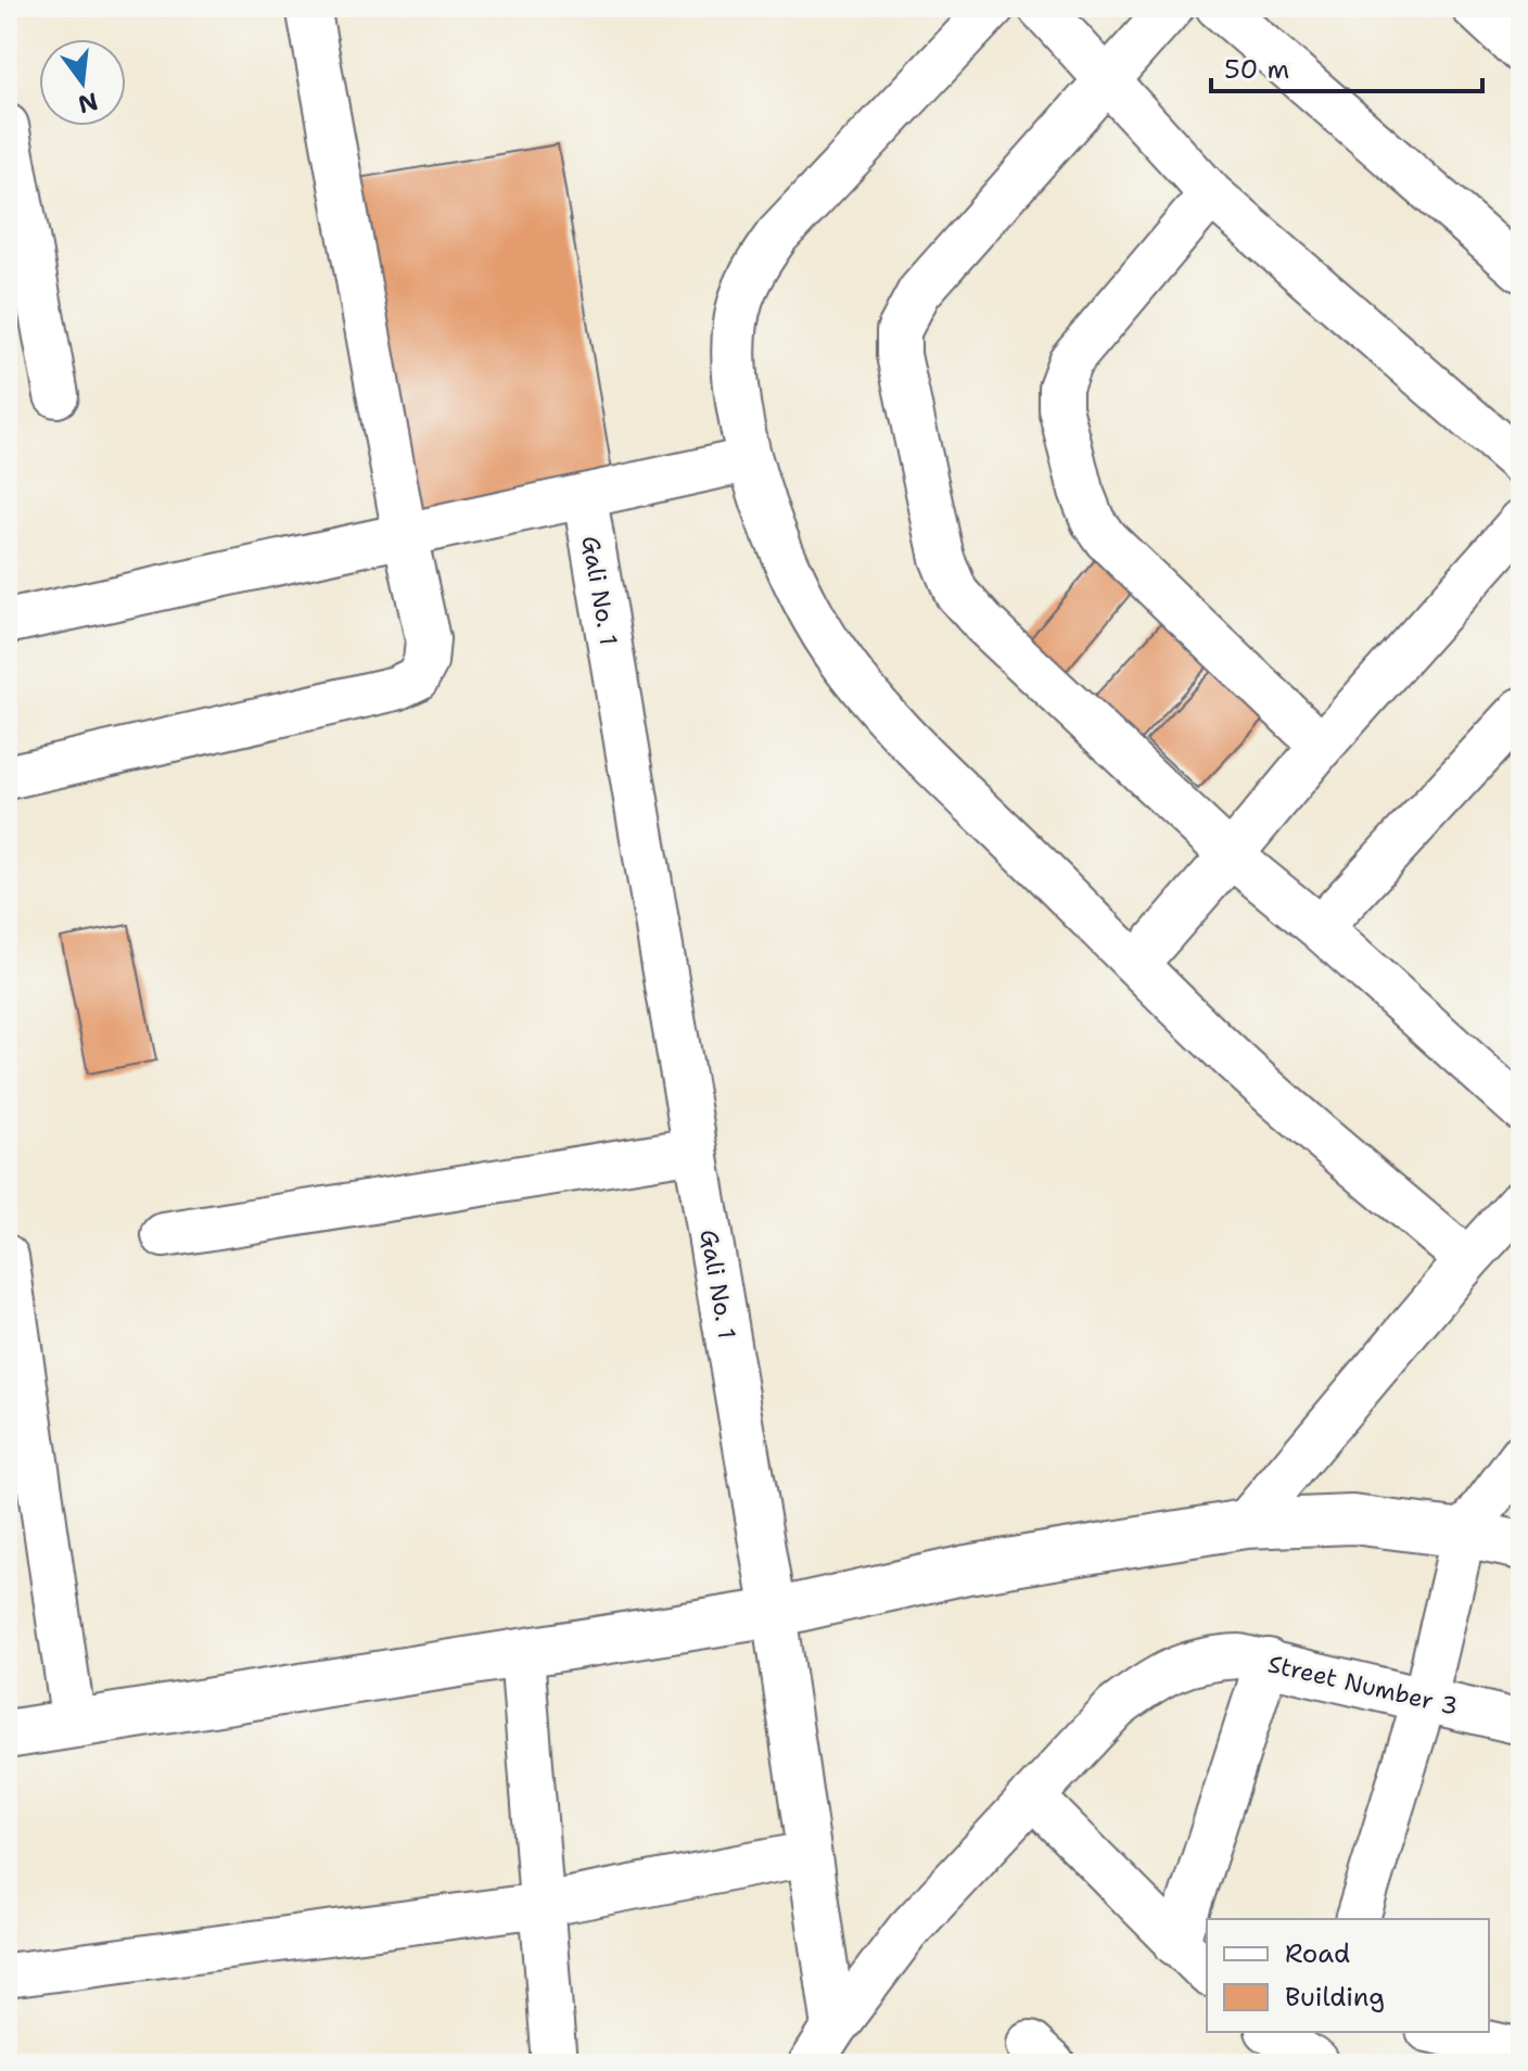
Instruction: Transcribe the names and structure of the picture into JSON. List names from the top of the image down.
{
  "streets": {
    "street": ["Gali No. 1", "Street Number 3"]
  },
  "legend": ["Road", "Building"],
  "scale_bar": "50 m",
  "north": "bottom"
}
